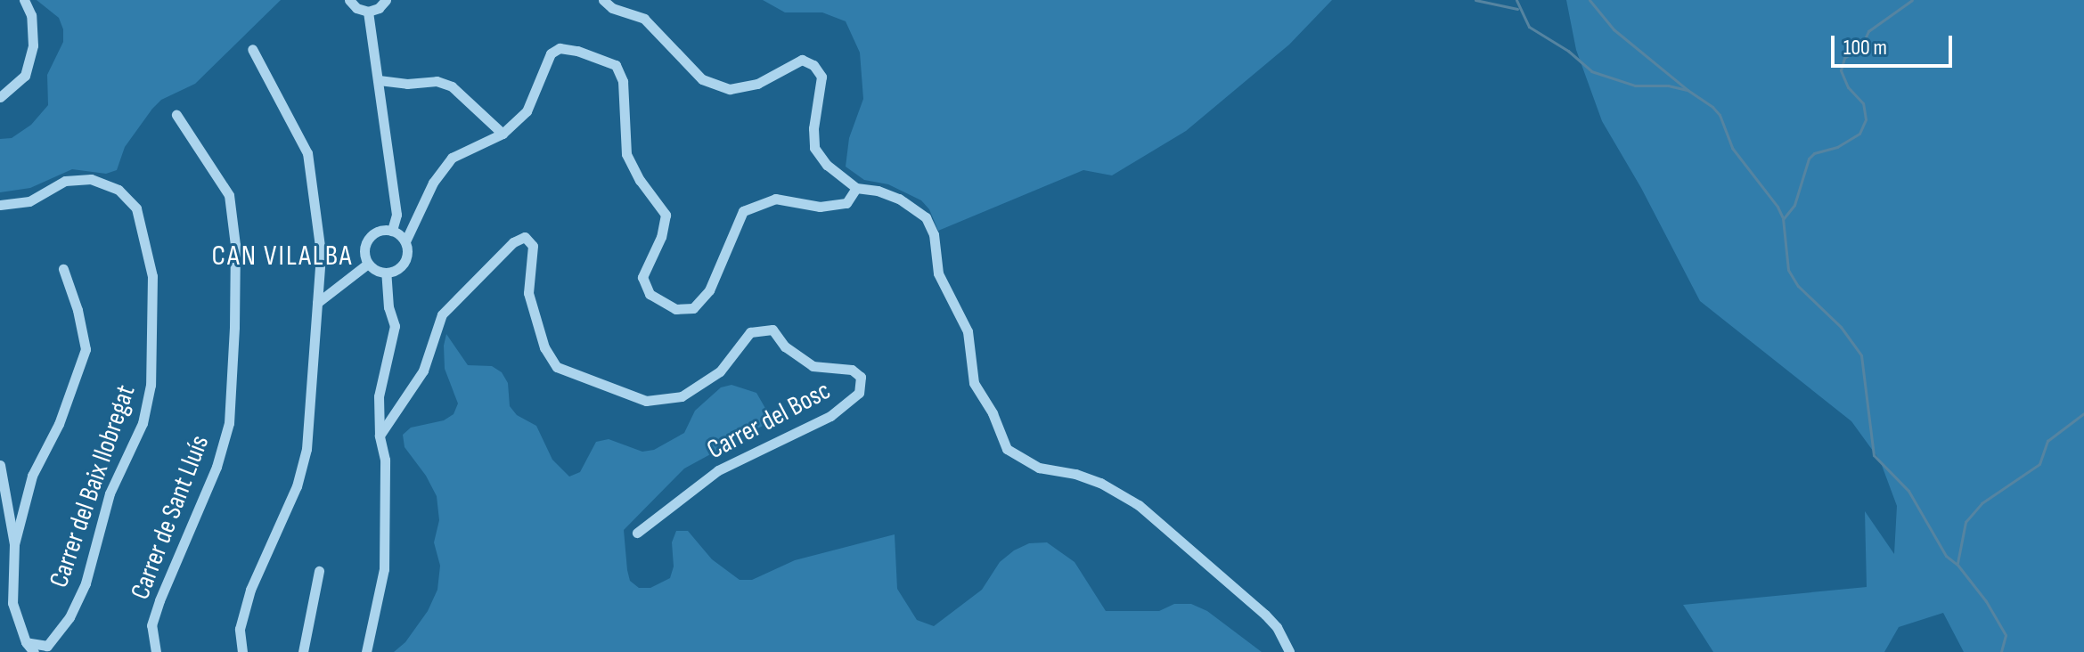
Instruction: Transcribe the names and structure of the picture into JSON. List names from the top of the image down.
{
  "streets": {
    "street": ["Carrer del Bosc", "Carrer del Baix llobregat", "Carrer de Sant Lluís"]
  },
  "districts": ["CAN VILALBA"],
  "scale_bar": "100 m"
}
